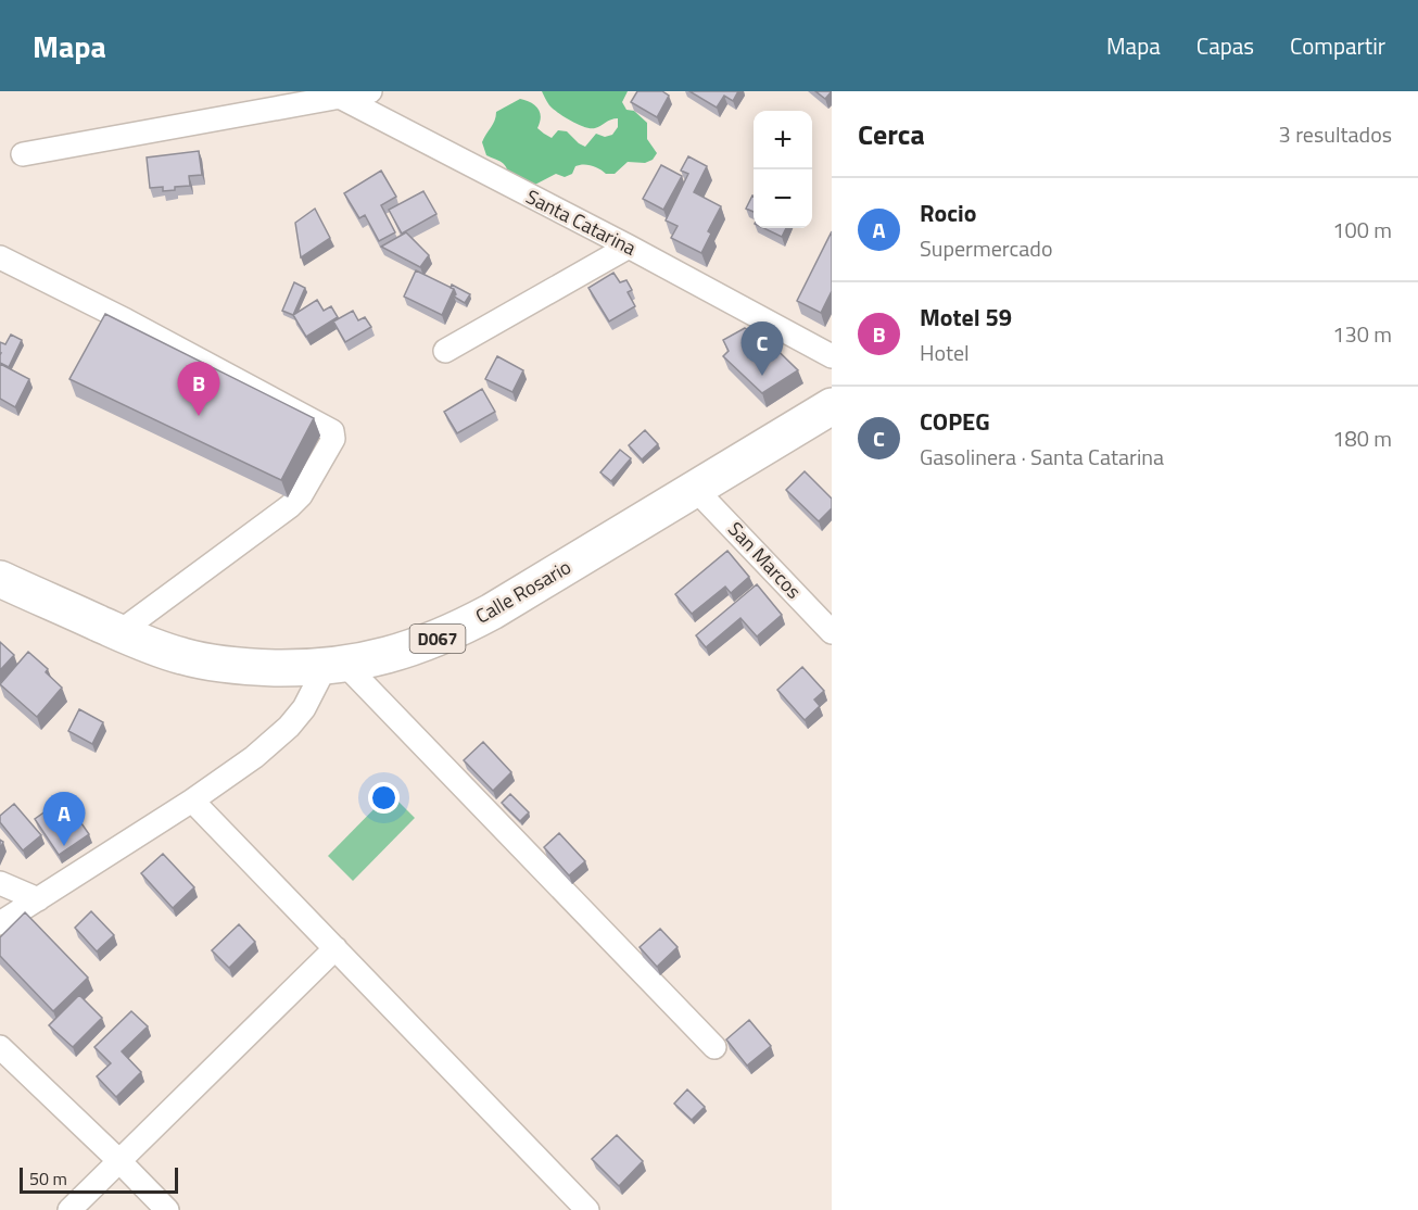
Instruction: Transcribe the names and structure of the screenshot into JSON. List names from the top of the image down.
{
  "streets": {
    "main road": ["Calle Rosario", "D067"],
    "street": ["Santa Catarina", "San Marcos"]
  },
  "crossings": [
    ["San Marcos", "Calle Rosario"]
  ],
  "scale_bar": "50 m",
  "page": {
    "header": "Mapa",
    "nav": ["Mapa", "Capas", "Compartir"],
    "heading": ["Cerca", "3 resultados"],
    "map_buttons": ["+", "−"],
    "list": [
      {
        "mark": "A",
        "name": "Rocio",
        "note": "Supermercado",
        "value": "100 m"
      },
      {
        "mark": "B",
        "name": "Motel 59",
        "note": "Hotel",
        "value": "130 m"
      },
      {
        "mark": "C",
        "name": "COPEG",
        "note": "Gasolinera · Santa Catarina",
        "value": "180 m"
      }
    ],
    "pins": ["C", "B", "A"],
    "scale": "50 m"
  }
}
